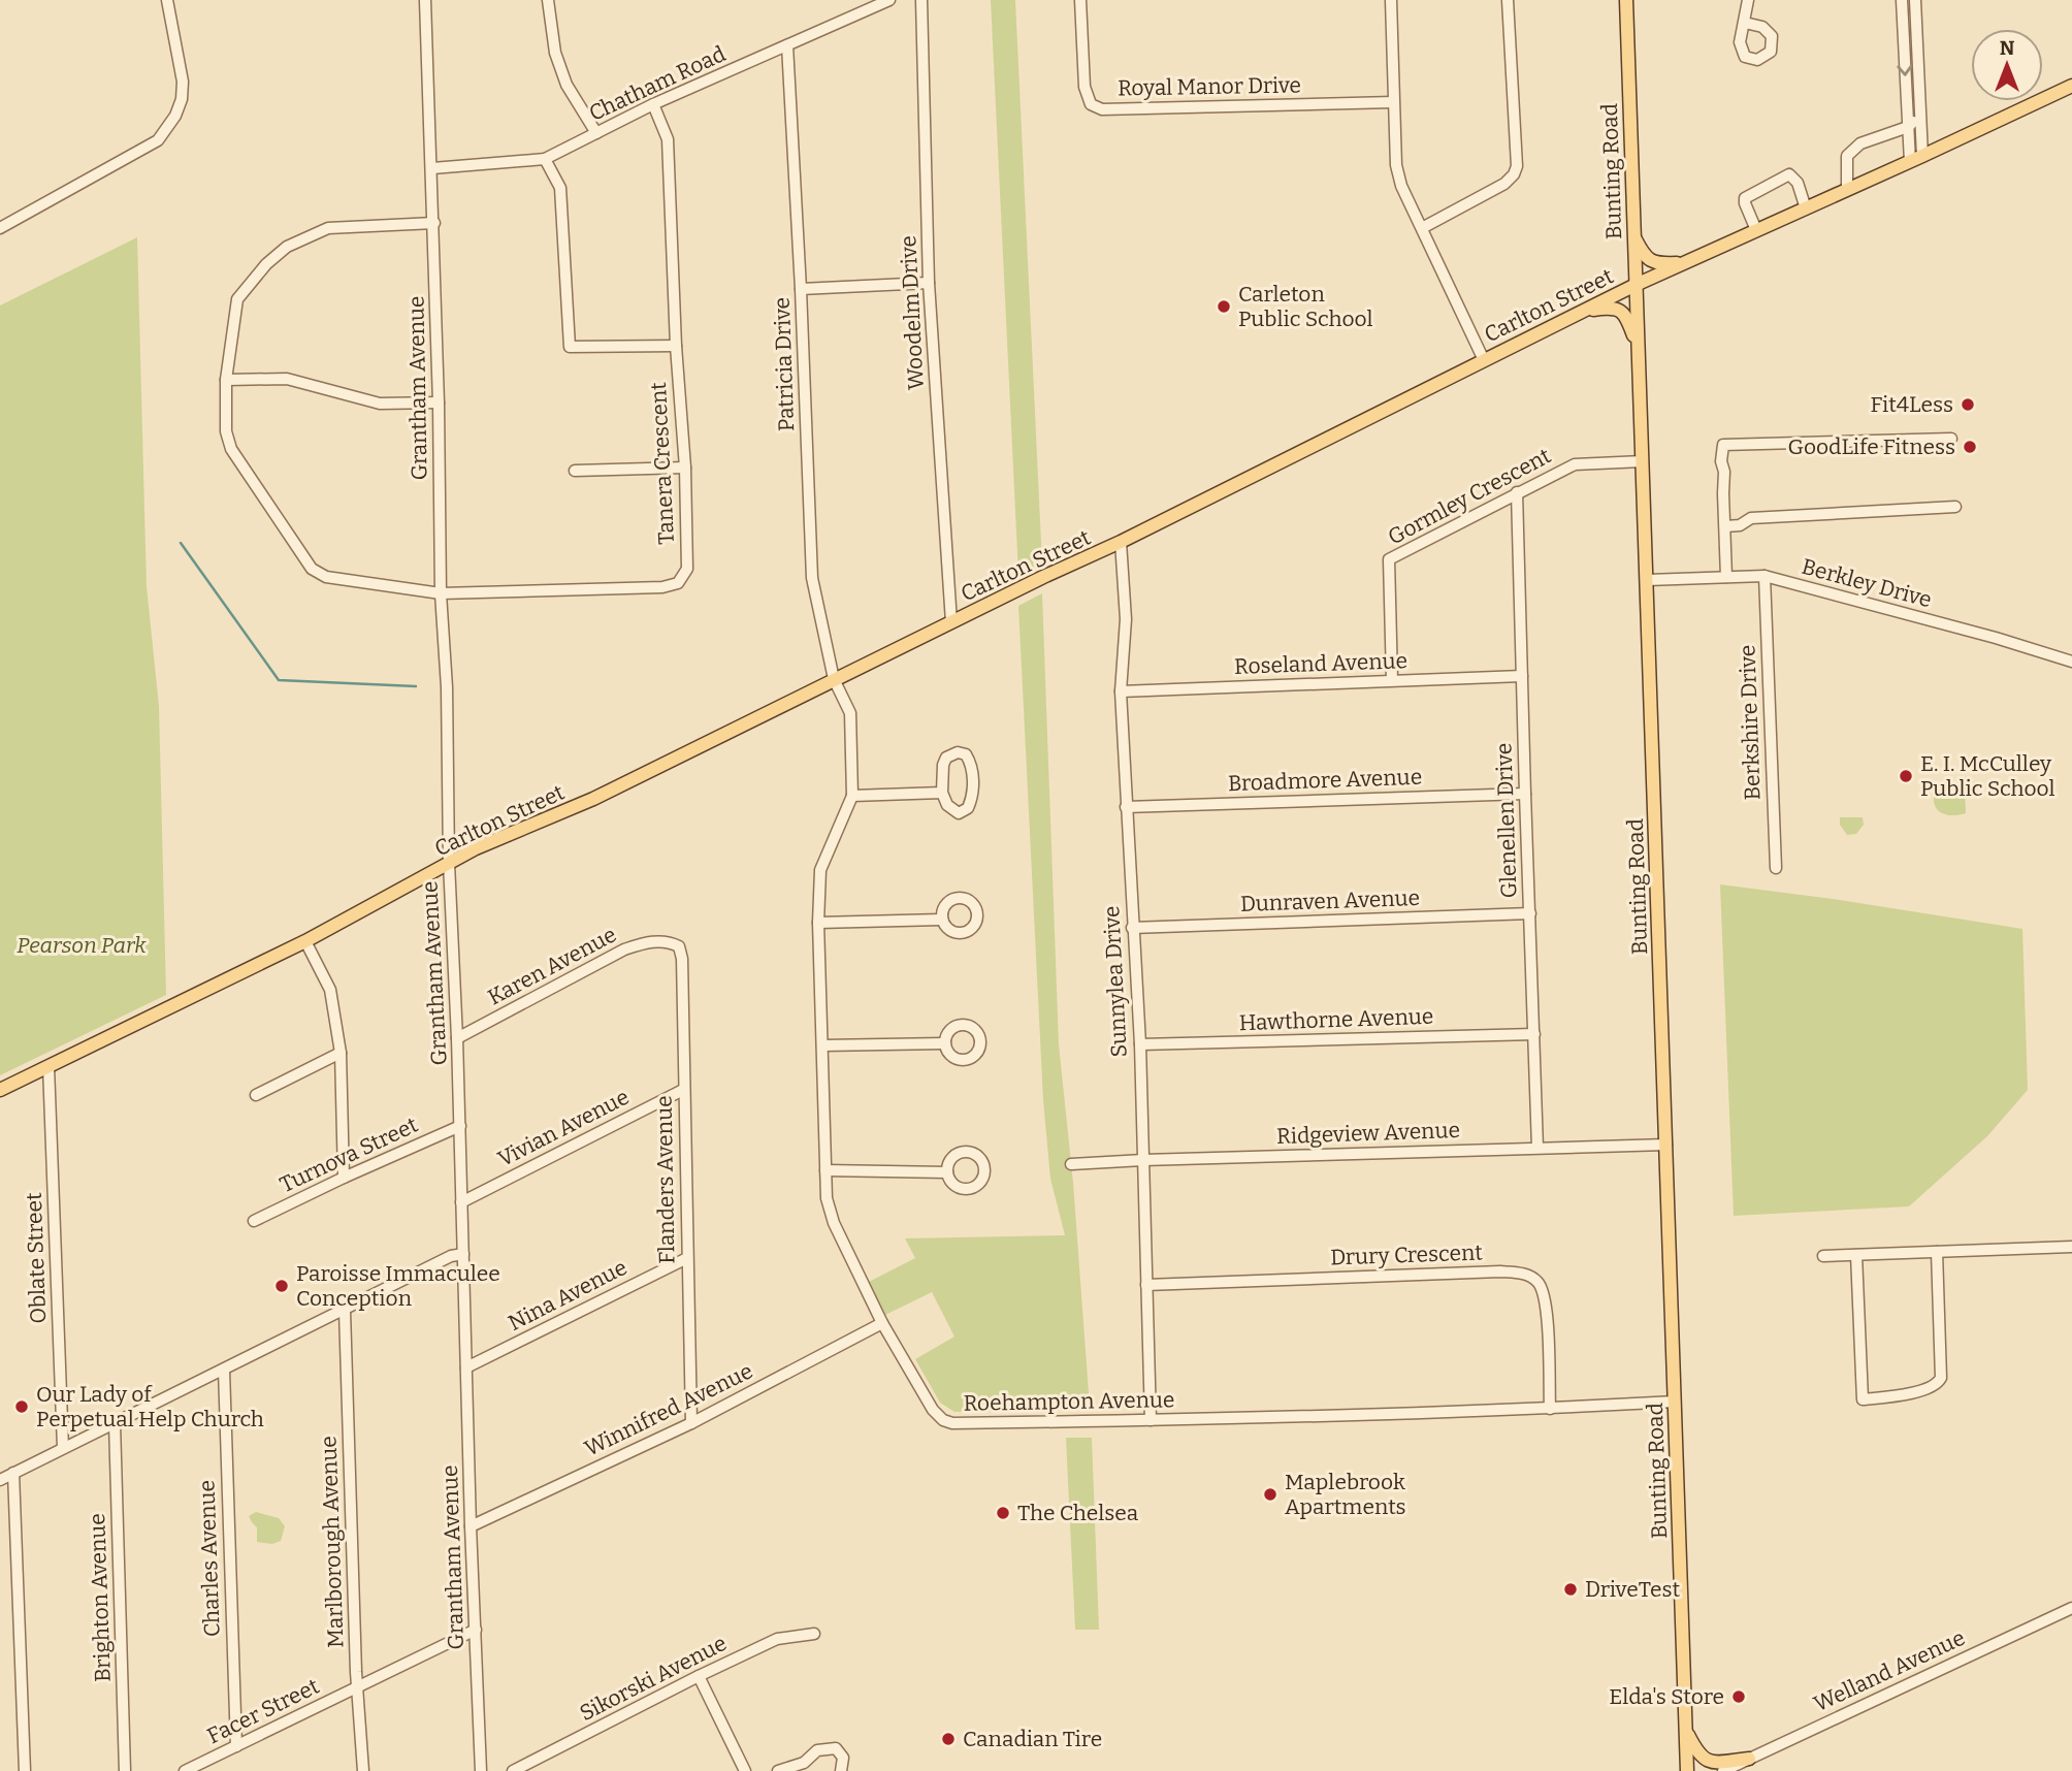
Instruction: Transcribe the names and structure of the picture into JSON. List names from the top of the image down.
{
  "streets": {
    "main road": ["Bunting Road", "Carlton Street"],
    "street": [
      "Chatham Road",
      "Royal Manor Drive",
      "Woodelm Drive",
      "Patricia Drive",
      "Grantham Avenue",
      "Tanera Crescent",
      "Gormley Crescent",
      "Berkley Drive",
      "Roseland Avenue",
      "Berkshire Drive",
      "Broadmore Avenue",
      "Glenellen Drive",
      "Dunraven Avenue",
      "Karen Avenue",
      "Sunnylea Drive",
      "Hawthorne Avenue",
      "Vivian Avenue",
      "Ridgeview Avenue",
      "Turnova Street",
      "Flanders Avenue",
      "Drury Crescent",
      "Oblate Street",
      "Nina Avenue",
      "Roehampton Avenue",
      "Winnifred Avenue",
      "Marlborough Avenue",
      "Charles Avenue",
      "Brighton Avenue",
      "Welland Avenue",
      "Sikorski Avenue",
      "Facer Street"
    ]
  },
  "crossings": [
    ["Chatham Road", "Patricia Drive"],
    ["Chatham Road", "Grantham Avenue"],
    ["Chatham Road", "Tanera Crescent"],
    ["Bunting Road", "Carlton Street"],
    ["Bunting Road", "Gormley Crescent"],
    ["Bunting Road", "Berkley Drive"],
    ["Bunting Road", "Ridgeview Avenue"],
    ["Bunting Road", "Roehampton Avenue"],
    ["Carlton Street", "Woodelm Drive"],
    ["Carlton Street", "Patricia Drive"],
    ["Carlton Street", "Grantham Avenue"],
    ["Carlton Street", "Sunnylea Drive"],
    ["Carlton Street", "Oblate Street"],
    ["Carlton Street", "Roehampton Avenue"],
    ["Patricia Drive", "Roehampton Avenue"],
    ["Grantham Avenue", "Tanera Crescent"],
    ["Grantham Avenue", "Karen Avenue"],
    ["Grantham Avenue", "Vivian Avenue"],
    ["Grantham Avenue", "Turnova Street"],
    ["Grantham Avenue", "Nina Avenue"],
    ["Grantham Avenue", "Winnifred Avenue"],
    ["Grantham Avenue", "Facer Street"],
    ["Gormley Crescent", "Roseland Avenue"],
    ["Gormley Crescent", "Glenellen Drive"],
    ["Berkley Drive", "Berkshire Drive"],
    ["Roseland Avenue", "Glenellen Drive"],
    ["Roseland Avenue", "Sunnylea Drive"],
    ["Broadmore Avenue", "Glenellen Drive"],
    ["Broadmore Avenue", "Sunnylea Drive"],
    ["Glenellen Drive", "Dunraven Avenue"],
    ["Glenellen Drive", "Hawthorne Avenue"],
    ["Glenellen Drive", "Ridgeview Avenue"],
    ["Dunraven Avenue", "Sunnylea Drive"],
    ["Karen Avenue", "Flanders Avenue"],
    ["Sunnylea Drive", "Hawthorne Avenue"],
    ["Sunnylea Drive", "Ridgeview Avenue"],
    ["Sunnylea Drive", "Drury Crescent"],
    ["Sunnylea Drive", "Roehampton Avenue"],
    ["Vivian Avenue", "Flanders Avenue"],
    ["Flanders Avenue", "Nina Avenue"],
    ["Flanders Avenue", "Winnifred Avenue"],
    ["Drury Crescent", "Roehampton Avenue"],
    ["Roehampton Avenue", "Winnifred Avenue"],
    ["Marlborough Avenue", "Facer Street"],
    ["Charles Avenue", "Facer Street"]
  ],
  "parks": ["Pearson Park"],
  "places": [
    "Carleton Public School",
    "Fit4Less",
    "GoodLife Fitness",
    "E. I. McCulley Public School",
    "Paroisse Immaculee Conception",
    "Our Lady of Perpetual Help Church",
    "Maplebrook Apartments",
    "The Chelsea",
    "DriveTest",
    "Elda's Store",
    "Canadian Tire"
  ],
  "north": "top"
}
